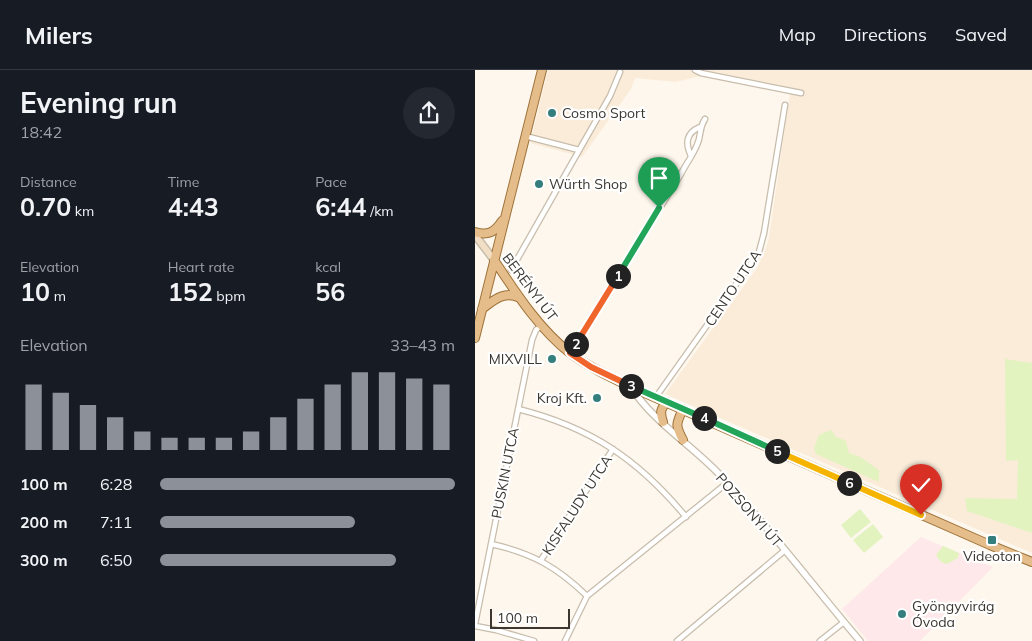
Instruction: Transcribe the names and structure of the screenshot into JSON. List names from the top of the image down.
{
  "streets": {
    "main road": ["BERÉNYI ÚT"],
    "street": [
      "CENTO UTCA",
      "PUSKIN UTCA",
      "KISFALUDY UTCA",
      "POZSONYI ÚT"
    ]
  },
  "crossings": [
    ["BERÉNYI ÚT", "CENTO UTCA"],
    ["BERÉNYI ÚT", "PUSKIN UTCA"],
    ["BERÉNYI ÚT", "POZSONYI ÚT"]
  ],
  "places": {
    "other": [
      "Cosmo Sport",
      "Würth Shop",
      "MIXVILL",
      "Kroj Kft.",
      "Gyöngyvirág Óvoda"
    ],
    "transit": ["Videoton"]
  },
  "scale_bar": "100 m",
  "page": {
    "header": "Milers",
    "nav": ["Map", "Directions", "Saved"],
    "heading": ["Evening run", "18:42"],
    "stats": [
      ["Distance", "0.70 km"],
      ["Time", "4:43"],
      ["Pace", "6:44 /km"],
      ["Elevation", "10 m"],
      ["Heart rate", "152 bpm"],
      ["kcal", "56"]
    ],
    "pins": [
      "1",
      "2",
      "3",
      "4",
      "5",
      "6"
    ],
    "chart": ["Elevation", "33–43 m"],
    "list": [
      {
        "name": "100 m",
        "note": "6:28"
      },
      {
        "name": "200 m",
        "note": "7:11"
      },
      {
        "name": "300 m",
        "note": "6:50"
      }
    ],
    "scale": "100 m"
  }
}
